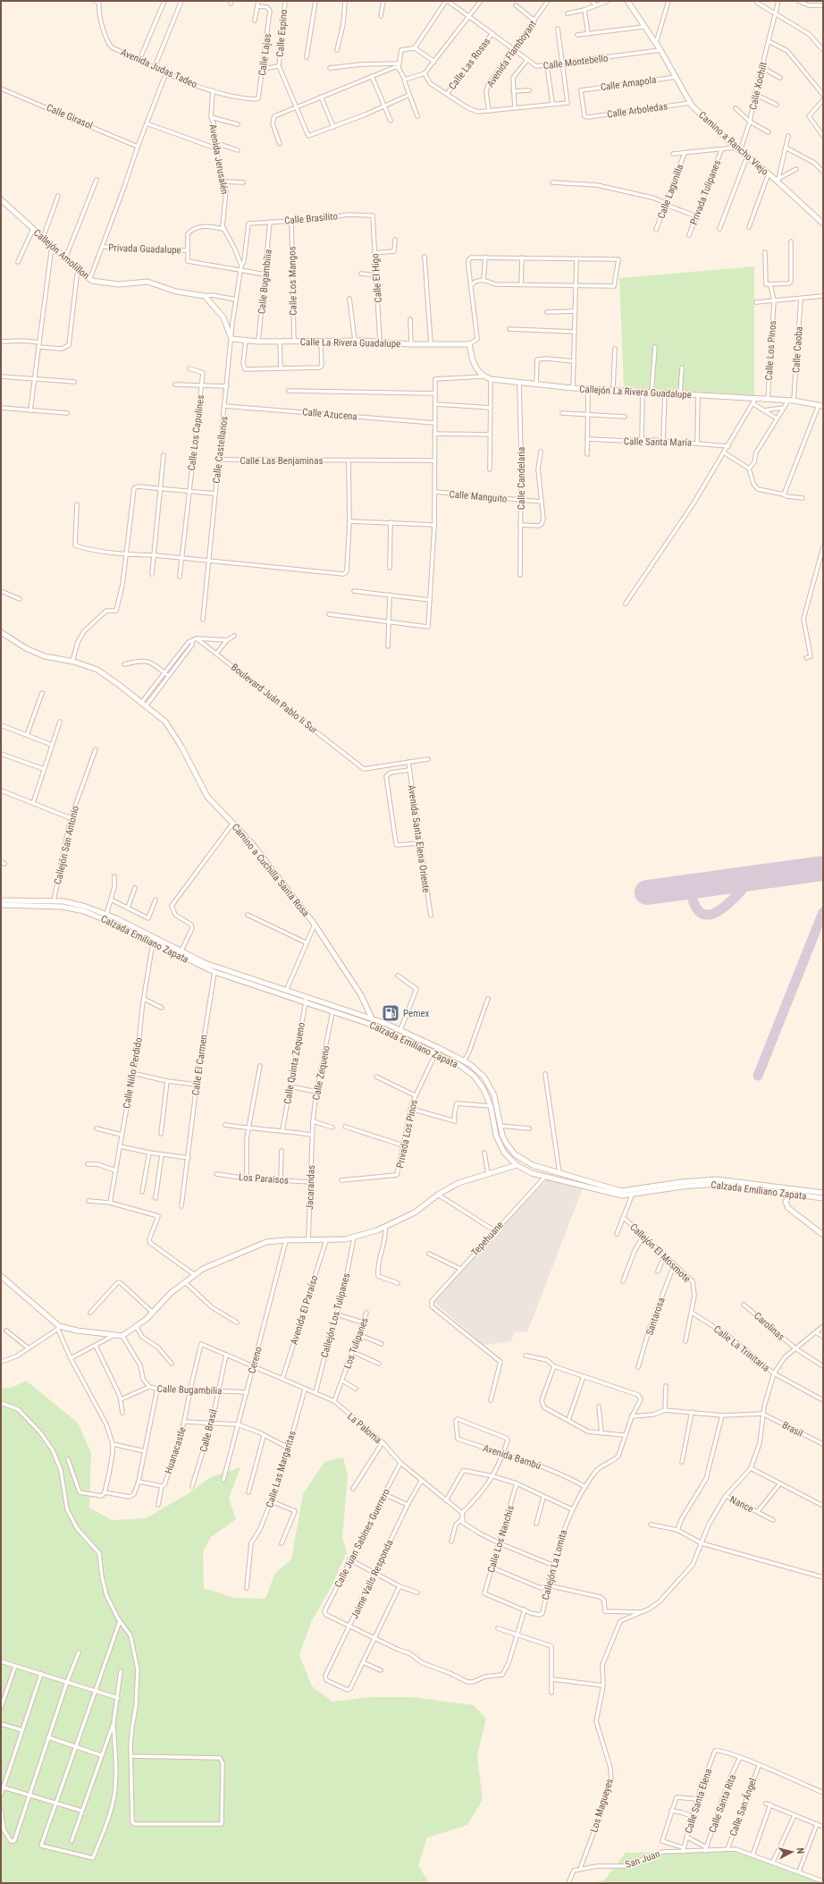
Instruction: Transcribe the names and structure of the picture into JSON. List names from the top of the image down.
{
  "streets": {
    "street": [
      "Calle Espino",
      "Avenida Flamboyant",
      "Calle Lajas",
      "Calle Montebello",
      "Calle Las Rosas",
      "Avenida Judas Tadeo",
      "Calle Amapola",
      "Calle Xochilt",
      "Calle Arboledas",
      "Calle Girasol",
      "Camino a Rancho Viejo",
      "Avenida Jerusalén",
      "Calle Lagunilla",
      "Privada Tulipanes",
      "Calle Brasilito",
      "Privada Guadalupe",
      "Callejón Amolillon",
      "Calle El Higo",
      "Calle Los Mangos",
      "Calle Bugambilia",
      "Calle La Rivera Guadalupe",
      "Calle Caoba",
      "Calle Los Pinos",
      "Callejón La Rivera Guadalupe",
      "Calle Azucena",
      "Calle Los Capulines",
      "Calle Santa María",
      "Calle Castellanos",
      "Calle Las Benjaminas",
      "Calle Candelaria",
      "Calle Manguito",
      "Boulevard Juán Pablo Ii Sur",
      "Avenida Santa Elena Oriente",
      "Callejón San Antonio",
      "Camino a Cuchilla Santa Rosa",
      "Calzada Emiliano Zapata",
      "Calle Quinta Zequeno",
      "Calle El Carmen",
      "Calle Niño Perdido",
      "Calle Zequeno",
      "Privada Los Pinos",
      "Los Paraisos",
      "Jacarandas",
      "Tepehuane",
      "Callejón El Mosmote",
      "Avenida El Paraíso",
      "Callejón Los Tulipanes",
      "Santarosa",
      "Carolinas",
      "Los Tulipanes",
      "Calle La Trinitaria",
      "Cereno",
      "La Paloma",
      "Brasil",
      "Calle Brasil",
      "Huanacastle",
      "Avenida Bambú",
      "Calle Las Margaritas",
      "Nance",
      "Calle Juan Sabines Guerrero",
      "Calle Los Nanchis",
      "Callejón La Lomita",
      "Jaime Valls Responda",
      "Calle Santa Elena",
      "Calle Santa Rita",
      "Los Magueyes",
      "Calle San Ángel",
      "San Juan"
    ]
  },
  "crossings": [
    ["Avenida Flamboyant", "Calle Montebello"],
    ["Calle Lajas", "Avenida Judas Tadeo"],
    ["Calle Montebello", "Calle Las Rosas"],
    ["Calle Montebello", "Camino a Rancho Viejo"],
    ["Avenida Judas Tadeo", "Avenida Jerusalén"],
    ["Calle Amapola", "Calle Arboledas"],
    ["Calle Amapola", "Camino a Rancho Viejo"],
    ["Calle Xochilt", "Camino a Rancho Viejo"],
    ["Calle Arboledas", "Camino a Rancho Viejo"],
    ["Calle Brasilito", "Calle El Higo"],
    ["Calle Brasilito", "Calle Los Mangos"],
    ["Calle Brasilito", "Calle Bugambilia"],
    ["Calle El Higo", "Calle La Rivera Guadalupe"],
    ["Calle Los Mangos", "Calle La Rivera Guadalupe"],
    ["Calle Bugambilia", "Calle La Rivera Guadalupe"],
    ["Calle Bugambilia", "Cereno"],
    ["Calle Bugambilia", "Calle Brasil"],
    ["Calle Bugambilia", "Huanacastle"],
    ["Calle La Rivera Guadalupe", "Callejón La Rivera Guadalupe"],
    ["Calle Caoba", "Callejón La Rivera Guadalupe"],
    ["Calle Los Pinos", "Callejón La Rivera Guadalupe"],
    ["Callejón La Rivera Guadalupe", "Calle Candelaria"],
    ["Calle Azucena", "Calle Castellanos"],
    ["Calle Castellanos", "Calle Las Benjaminas"],
    ["Calle Candelaria", "Calle Manguito"],
    ["Boulevard Juán Pablo Ii Sur", "Avenida Santa Elena Oriente"],
    ["Callejón San Antonio", "Calzada Emiliano Zapata"],
    ["Camino a Cuchilla Santa Rosa", "Calzada Emiliano Zapata"],
    ["Calzada Emiliano Zapata", "Calle Quinta Zequeno"],
    ["Calzada Emiliano Zapata", "Calle El Carmen"],
    ["Calzada Emiliano Zapata", "Calle Niño Perdido"],
    ["Calzada Emiliano Zapata", "Calle Zequeno"],
    ["Calzada Emiliano Zapata", "Privada Los Pinos"],
    ["Calzada Emiliano Zapata", "Tepehuane"],
    ["Calle Zequeno", "Jacarandas"],
    ["Los Paraisos", "Jacarandas"],
    ["Callejón El Mosmote", "Santarosa"],
    ["Callejón El Mosmote", "Calle La Trinitaria"],
    ["Avenida El Paraíso", "La Paloma"],
    ["Callejón Los Tulipanes", "La Paloma"],
    ["Los Tulipanes", "La Paloma"],
    ["Cereno", "La Paloma"],
    ["La Paloma", "Calle Brasil"],
    ["La Paloma", "Huanacastle"],
    ["La Paloma", "Calle Las Margaritas"],
    ["La Paloma", "Calle Juan Sabines Guerrero"],
    ["La Paloma", "Jaime Valls Responda"],
    ["Avenida Bambú", "Callejón La Lomita"],
    ["Nance", "Los Magueyes"],
    ["Calle Juan Sabines Guerrero", "Jaime Valls Responda"],
    ["Calle Los Nanchis", "Callejón La Lomita"],
    ["Calle Santa Elena", "Calle Santa Rita"],
    ["Calle Santa Elena", "San Juan"],
    ["Calle Santa Rita", "San Juan"],
    ["Los Magueyes", "San Juan"],
    ["Calle San Ángel", "San Juan"]
  ],
  "places": {
    "fuel station": ["Pemex"]
  },
  "north": "right"
}
